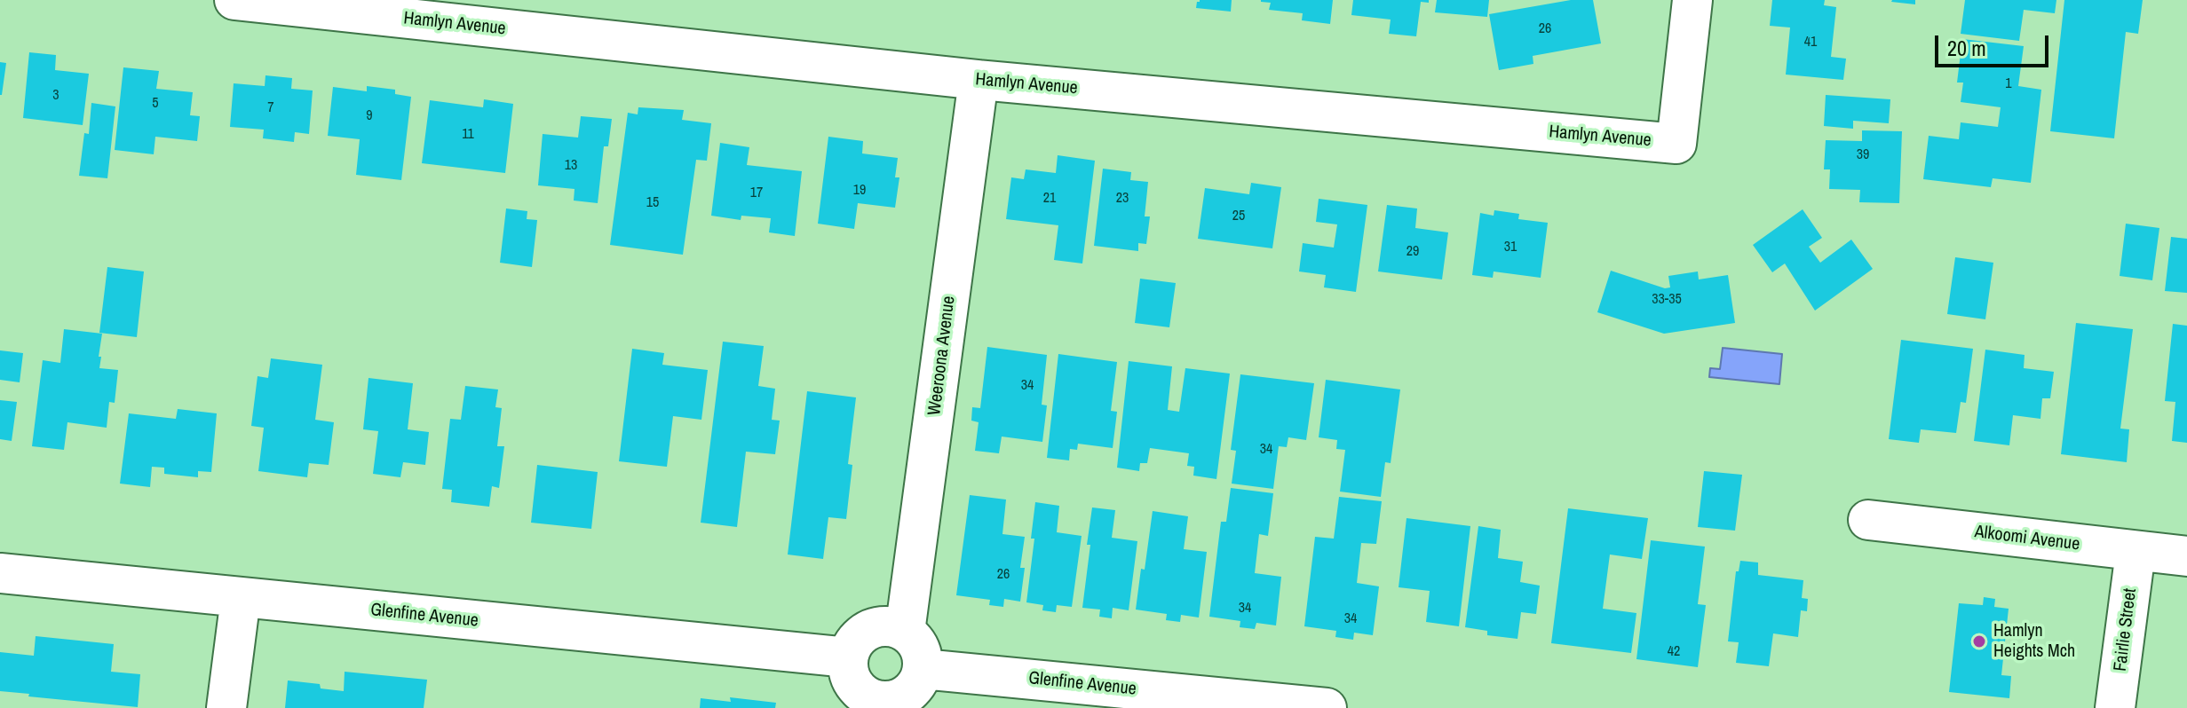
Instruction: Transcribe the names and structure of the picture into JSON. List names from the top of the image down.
{
  "streets": {
    "street": [
      "Hamlyn Avenue",
      "Weeroona Avenue",
      "Alkoomi Avenue",
      "Glenfine Avenue",
      "Fairlie Street"
    ]
  },
  "crossings": [
    ["Hamlyn Avenue", "Weeroona Avenue"],
    ["Weeroona Avenue", "Glenfine Avenue"],
    ["Alkoomi Avenue", "Fairlie Street"]
  ],
  "places": ["Hamlyn Heights Mch"],
  "house_numbers": [
    "26",
    "41",
    "1",
    "3",
    "5",
    "7",
    "9",
    "11",
    "39",
    "13",
    "19",
    "17",
    "21",
    "23",
    "15",
    "25",
    "31",
    "29",
    "33-35",
    "34",
    "34",
    "26",
    "34",
    "34",
    "42"
  ],
  "scale_bar": "20 m"
}
